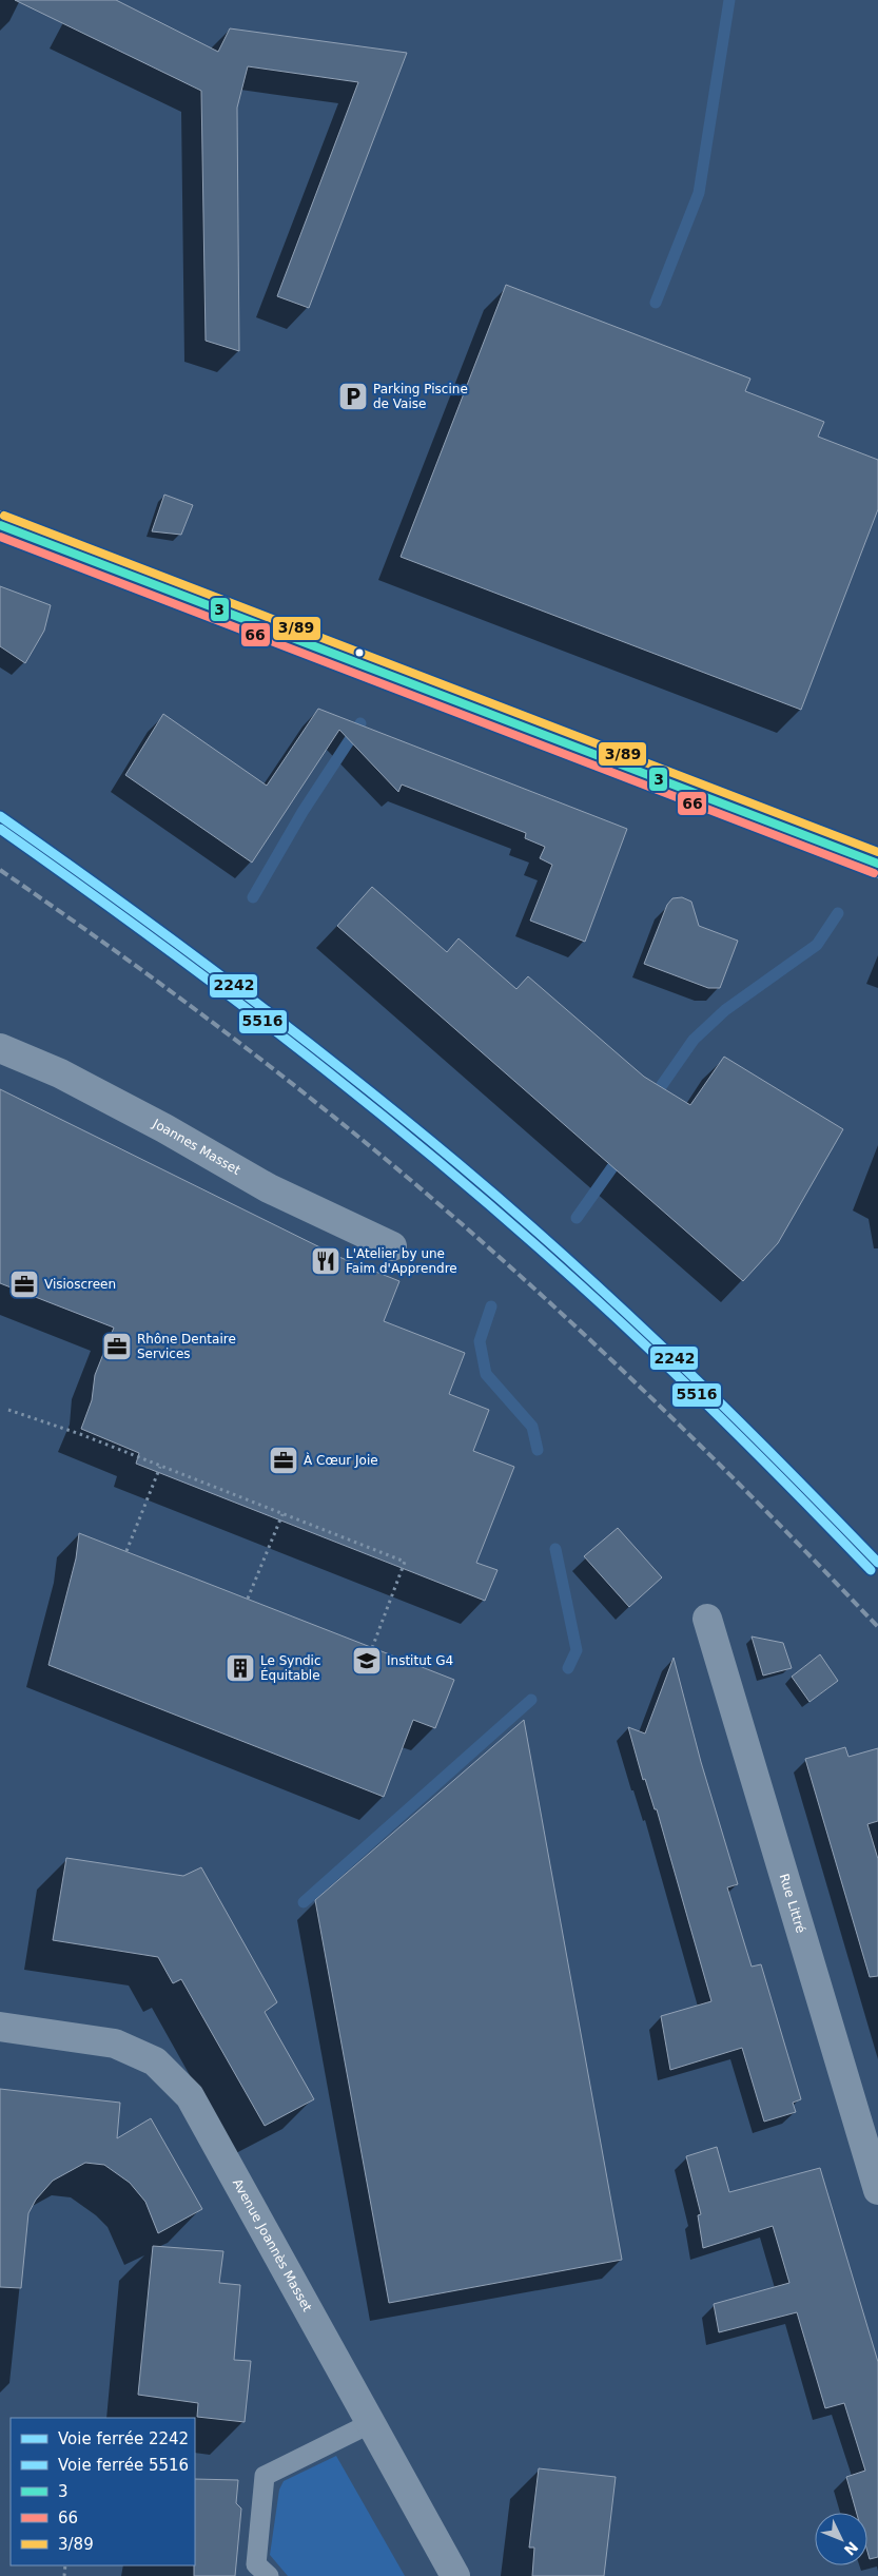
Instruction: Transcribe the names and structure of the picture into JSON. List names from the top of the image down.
{
  "streets": {
    "street": ["Joannes Masset", "Rue Littré", "Avenue Joannès Masset"]
  },
  "places": {
    "parking": ["Parking Piscine de Vaise"],
    "restaurant": ["L'Atelier by une Faim d'Apprendre"],
    "office": ["Visioscreen", "Rhône Dentaire Services", "À Cœur Joie"],
    "school or university": ["Institut G4"],
    "building": ["Le Syndic Équitable"]
  },
  "lines": [
    "transit line 3/89",
    "transit line 3",
    "transit line 66",
    "rail line 2242",
    "rail line 5516"
  ],
  "legend": [
    "Voie ferrée 2242",
    "Voie ferrée 5516",
    "3",
    "66",
    "3/89"
  ],
  "north": "bottom right"
}
